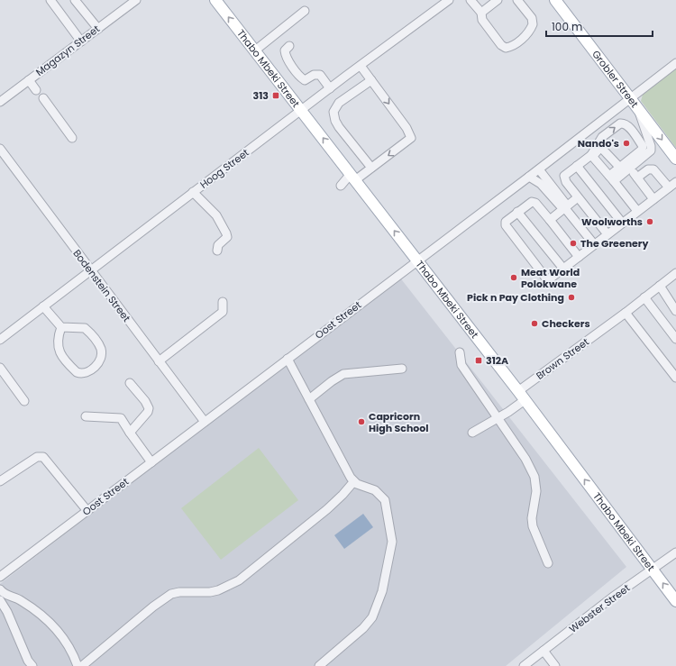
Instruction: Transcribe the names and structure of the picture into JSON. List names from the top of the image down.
{
  "streets": {
    "main road": ["Thabo Mbeki Street", "Grobler Street"],
    "street": [
      "Magazyn Street",
      "Hoog Street",
      "Bodenstein Street",
      "Oost Street",
      "Brown Street",
      "Webster Street"
    ]
  },
  "crossings": [
    ["Thabo Mbeki Street", "Hoog Street"],
    ["Thabo Mbeki Street", "Oost Street"],
    ["Thabo Mbeki Street", "Brown Street"],
    ["Thabo Mbeki Street", "Webster Street"],
    ["Grobler Street", "Oost Street"],
    ["Hoog Street", "Bodenstein Street"],
    ["Bodenstein Street", "Oost Street"]
  ],
  "one_way": ["Thabo Mbeki Street"],
  "places": {
    "transit": ["313", "312A"],
    "other": [
      "Nando's",
      "Woolworths",
      "The Greenery",
      "Meat World Polokwane",
      "Pick n Pay Clothing",
      "Checkers",
      "Capricorn High School"
    ]
  },
  "scale_bar": "100 m"
}
